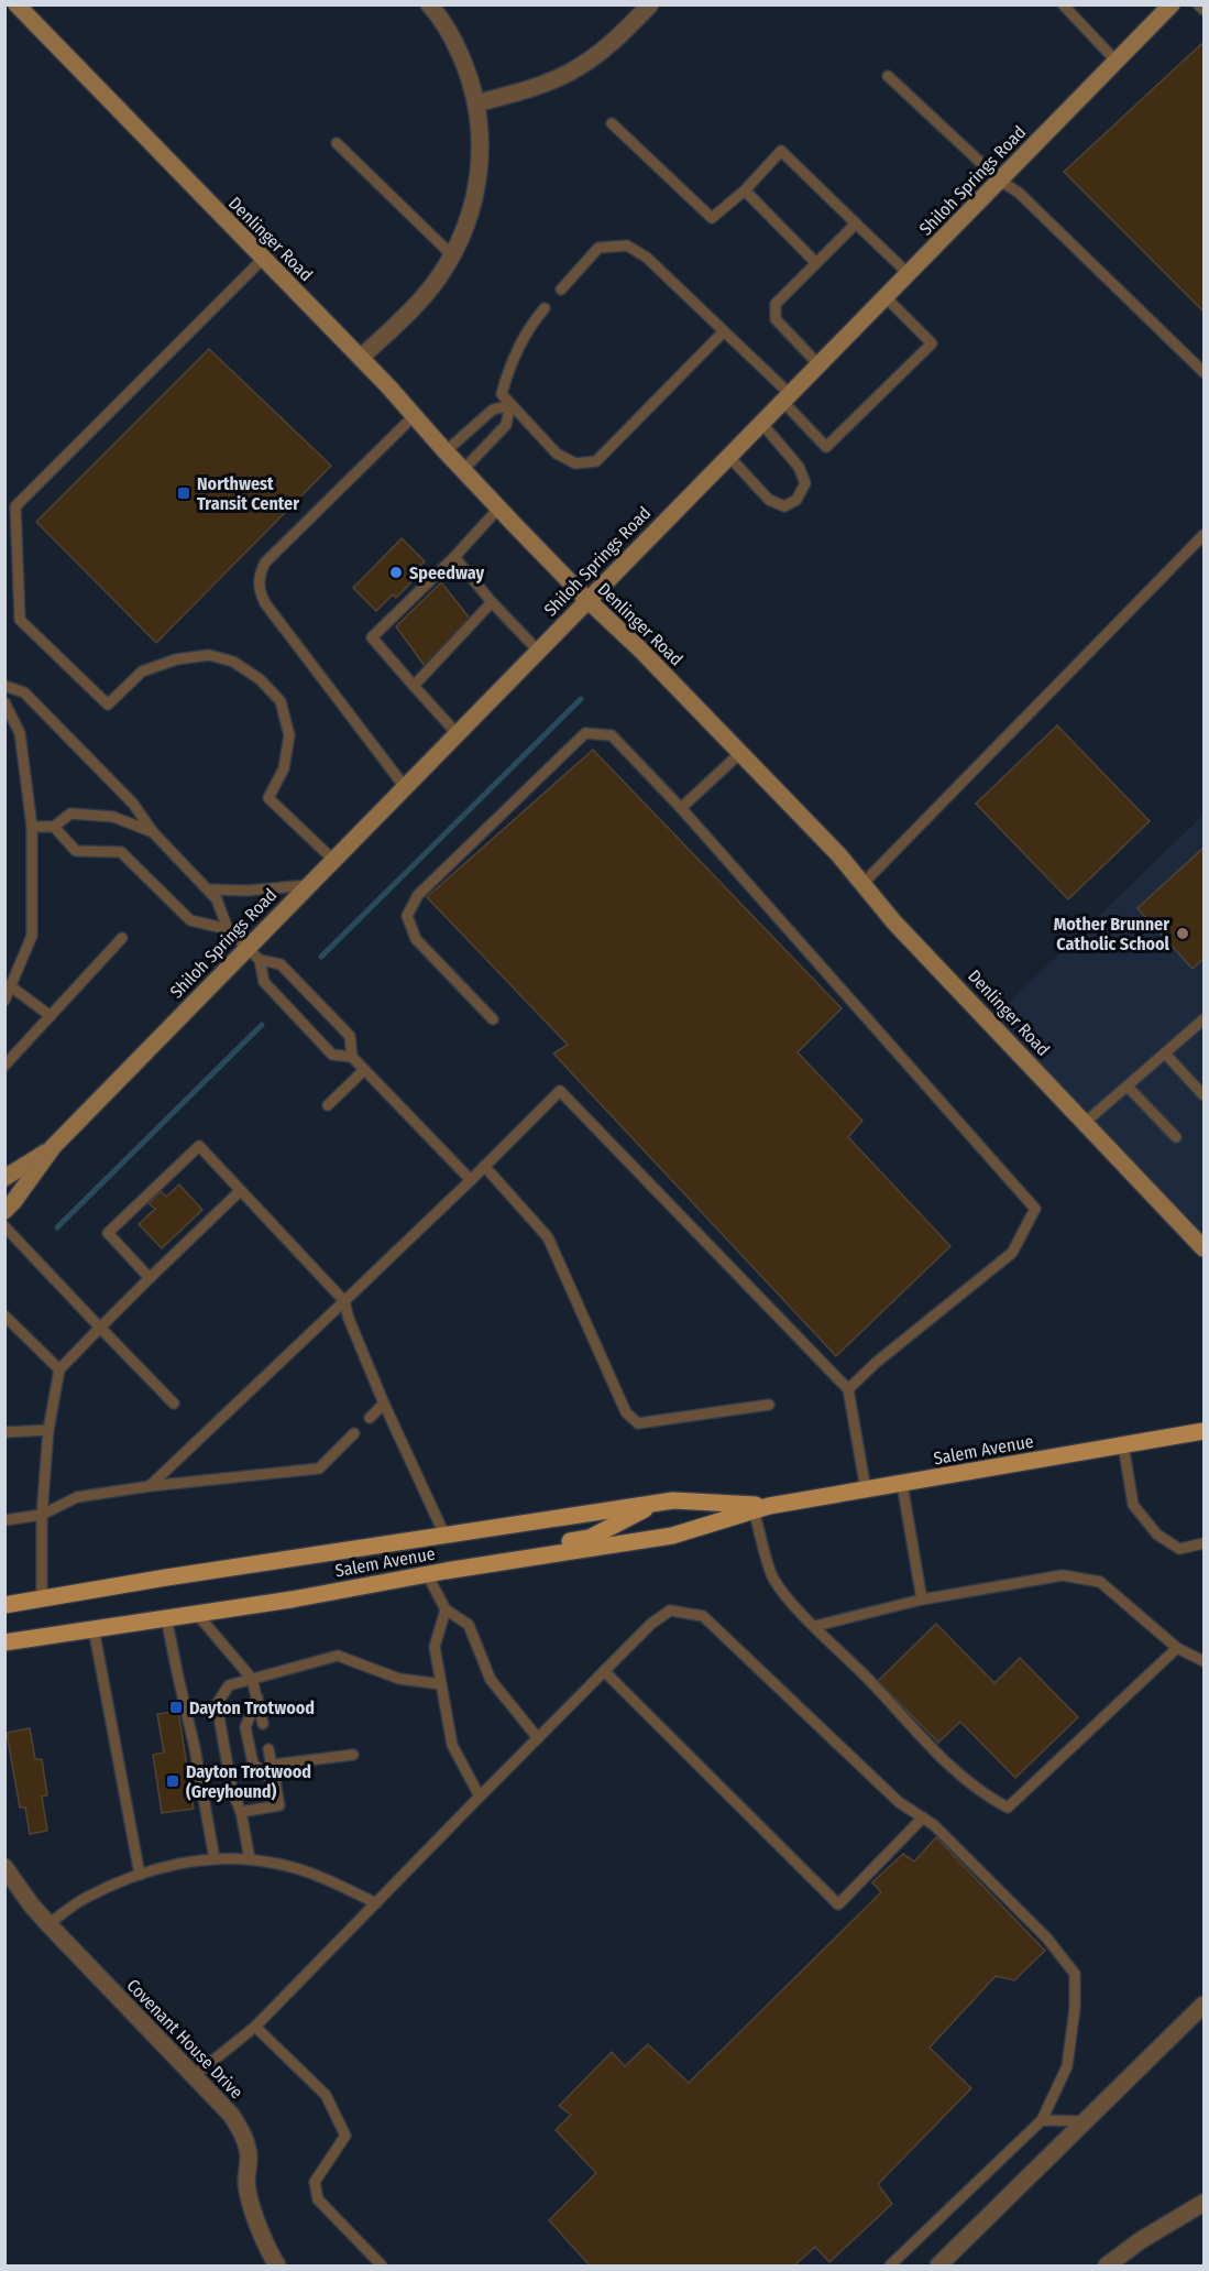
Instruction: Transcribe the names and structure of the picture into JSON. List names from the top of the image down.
{
  "streets": {
    "main road": ["Shiloh Springs Road", "Denlinger Road", "Salem Avenue"],
    "street": ["Covenant House Drive"]
  },
  "crossings": [
    ["Shiloh Springs Road", "Denlinger Road"]
  ],
  "places": {
    "transit": ["Northwest Transit Center", "Dayton Trotwood", "Dayton Trotwood (Greyhound)"],
    "other": ["Speedway", "Mother Brunner Catholic School"]
  }
}
